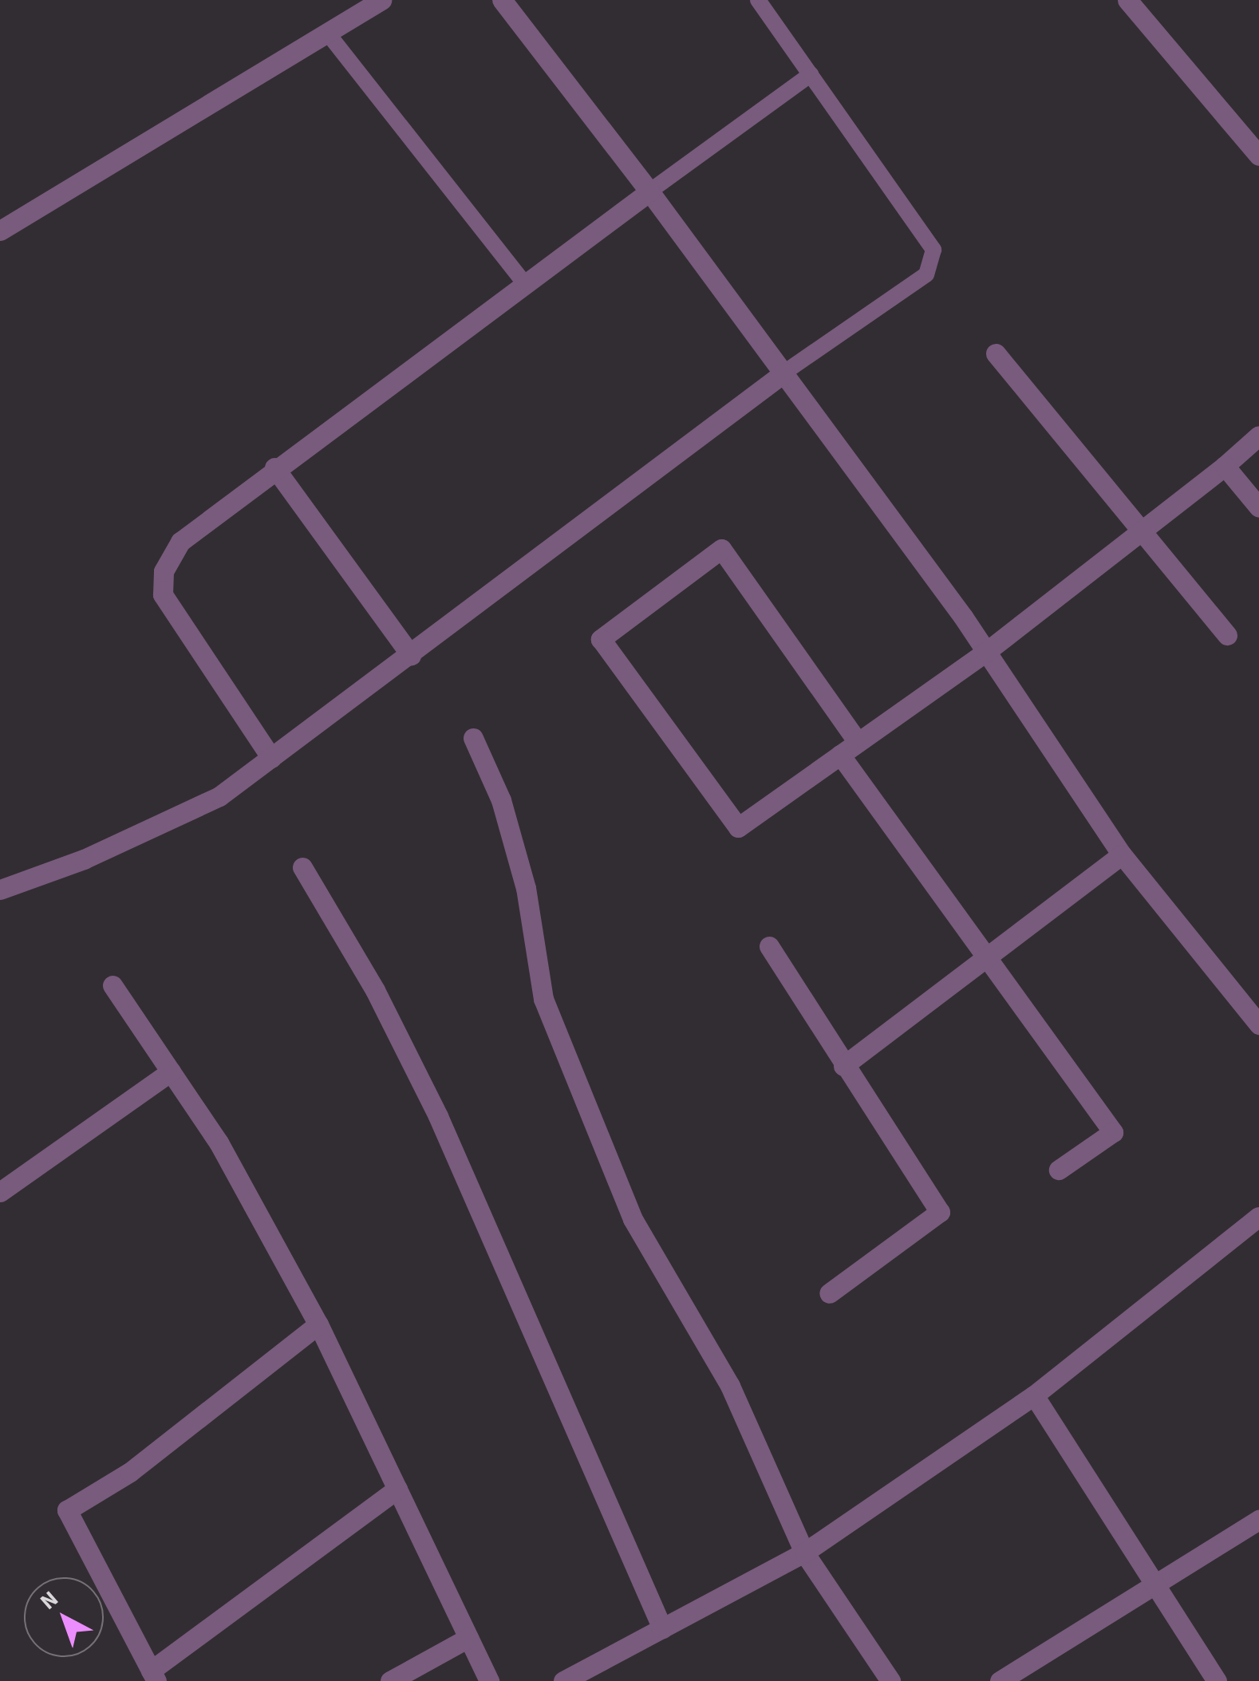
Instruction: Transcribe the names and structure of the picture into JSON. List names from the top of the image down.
{
  "north": "top left"
}
